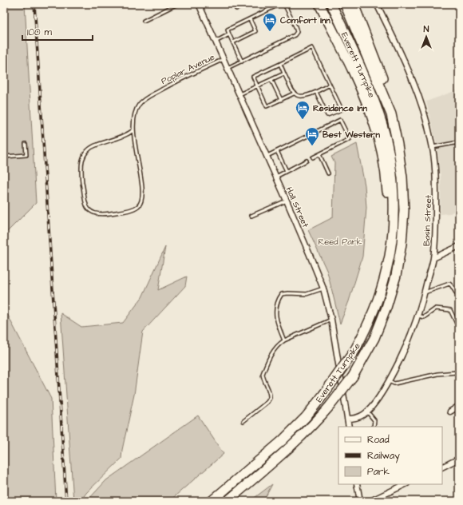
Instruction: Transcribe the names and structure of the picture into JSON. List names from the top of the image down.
{
  "streets": {
    "highway": ["Everett Turnpike"],
    "street": ["Hall Street", "Basin Street"],
    "lane": ["Poplar Avenue"]
  },
  "crossings": [
    ["Poplar Avenue", "Hall Street"],
    ["Hall Street", "Basin Street"]
  ],
  "parks": ["Reed Park"],
  "places": {
    "hotel": ["Comfort Inn", "Residence Inn", "Best Western"]
  },
  "legend": ["Road", "Railway", "Park"],
  "scale_bar": "100 m",
  "north": "top"
}
